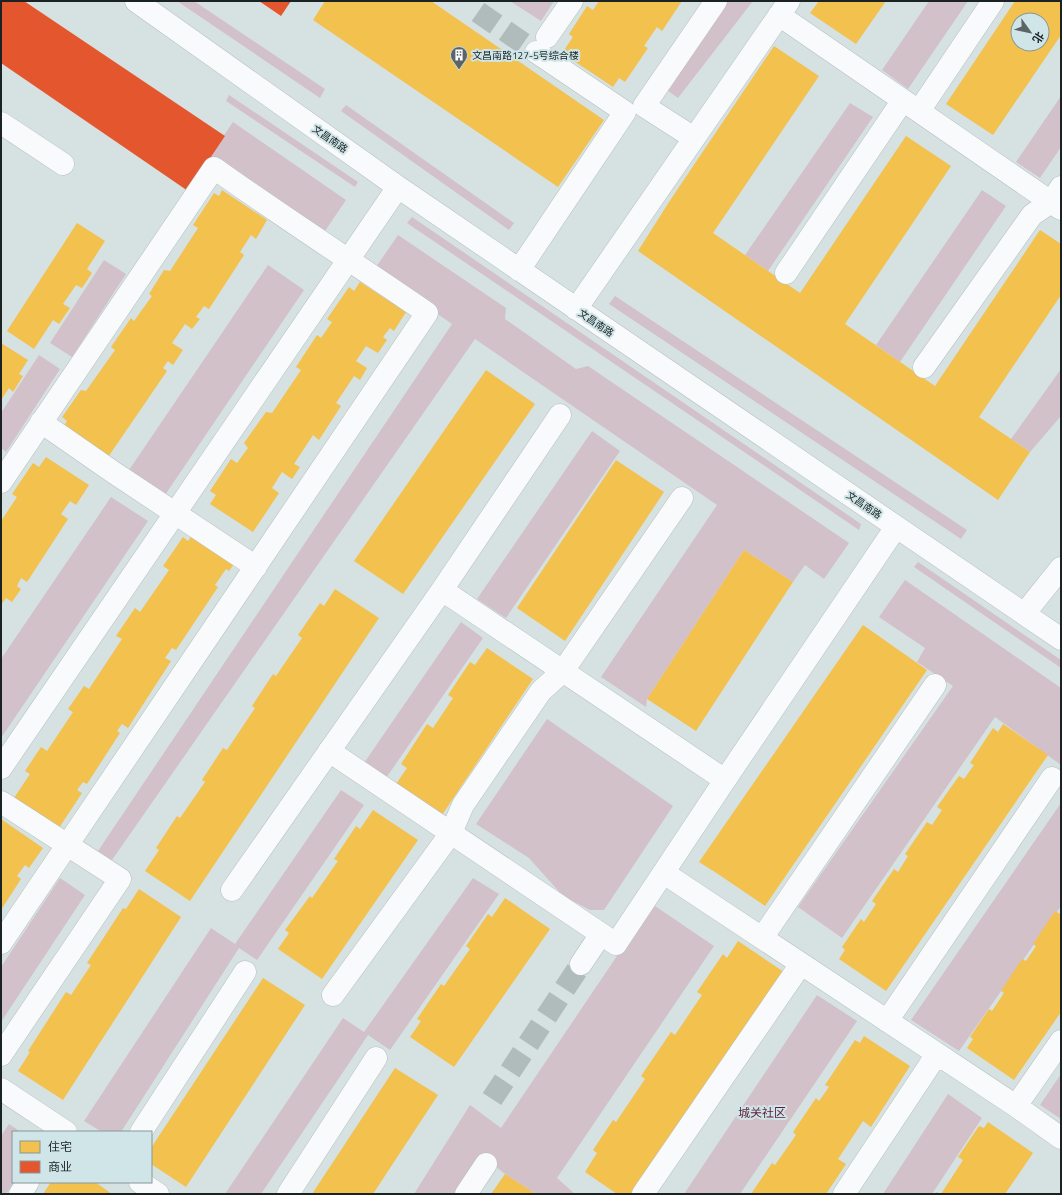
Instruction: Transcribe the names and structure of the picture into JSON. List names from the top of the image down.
{
  "streets": {
    "street": ["文昌南路"]
  },
  "districts": ["城关社区"],
  "places": {
    "building": ["文昌南路127-5号综合楼"]
  },
  "legend": ["住宅", "商业"],
  "north": "bottom right"
}
